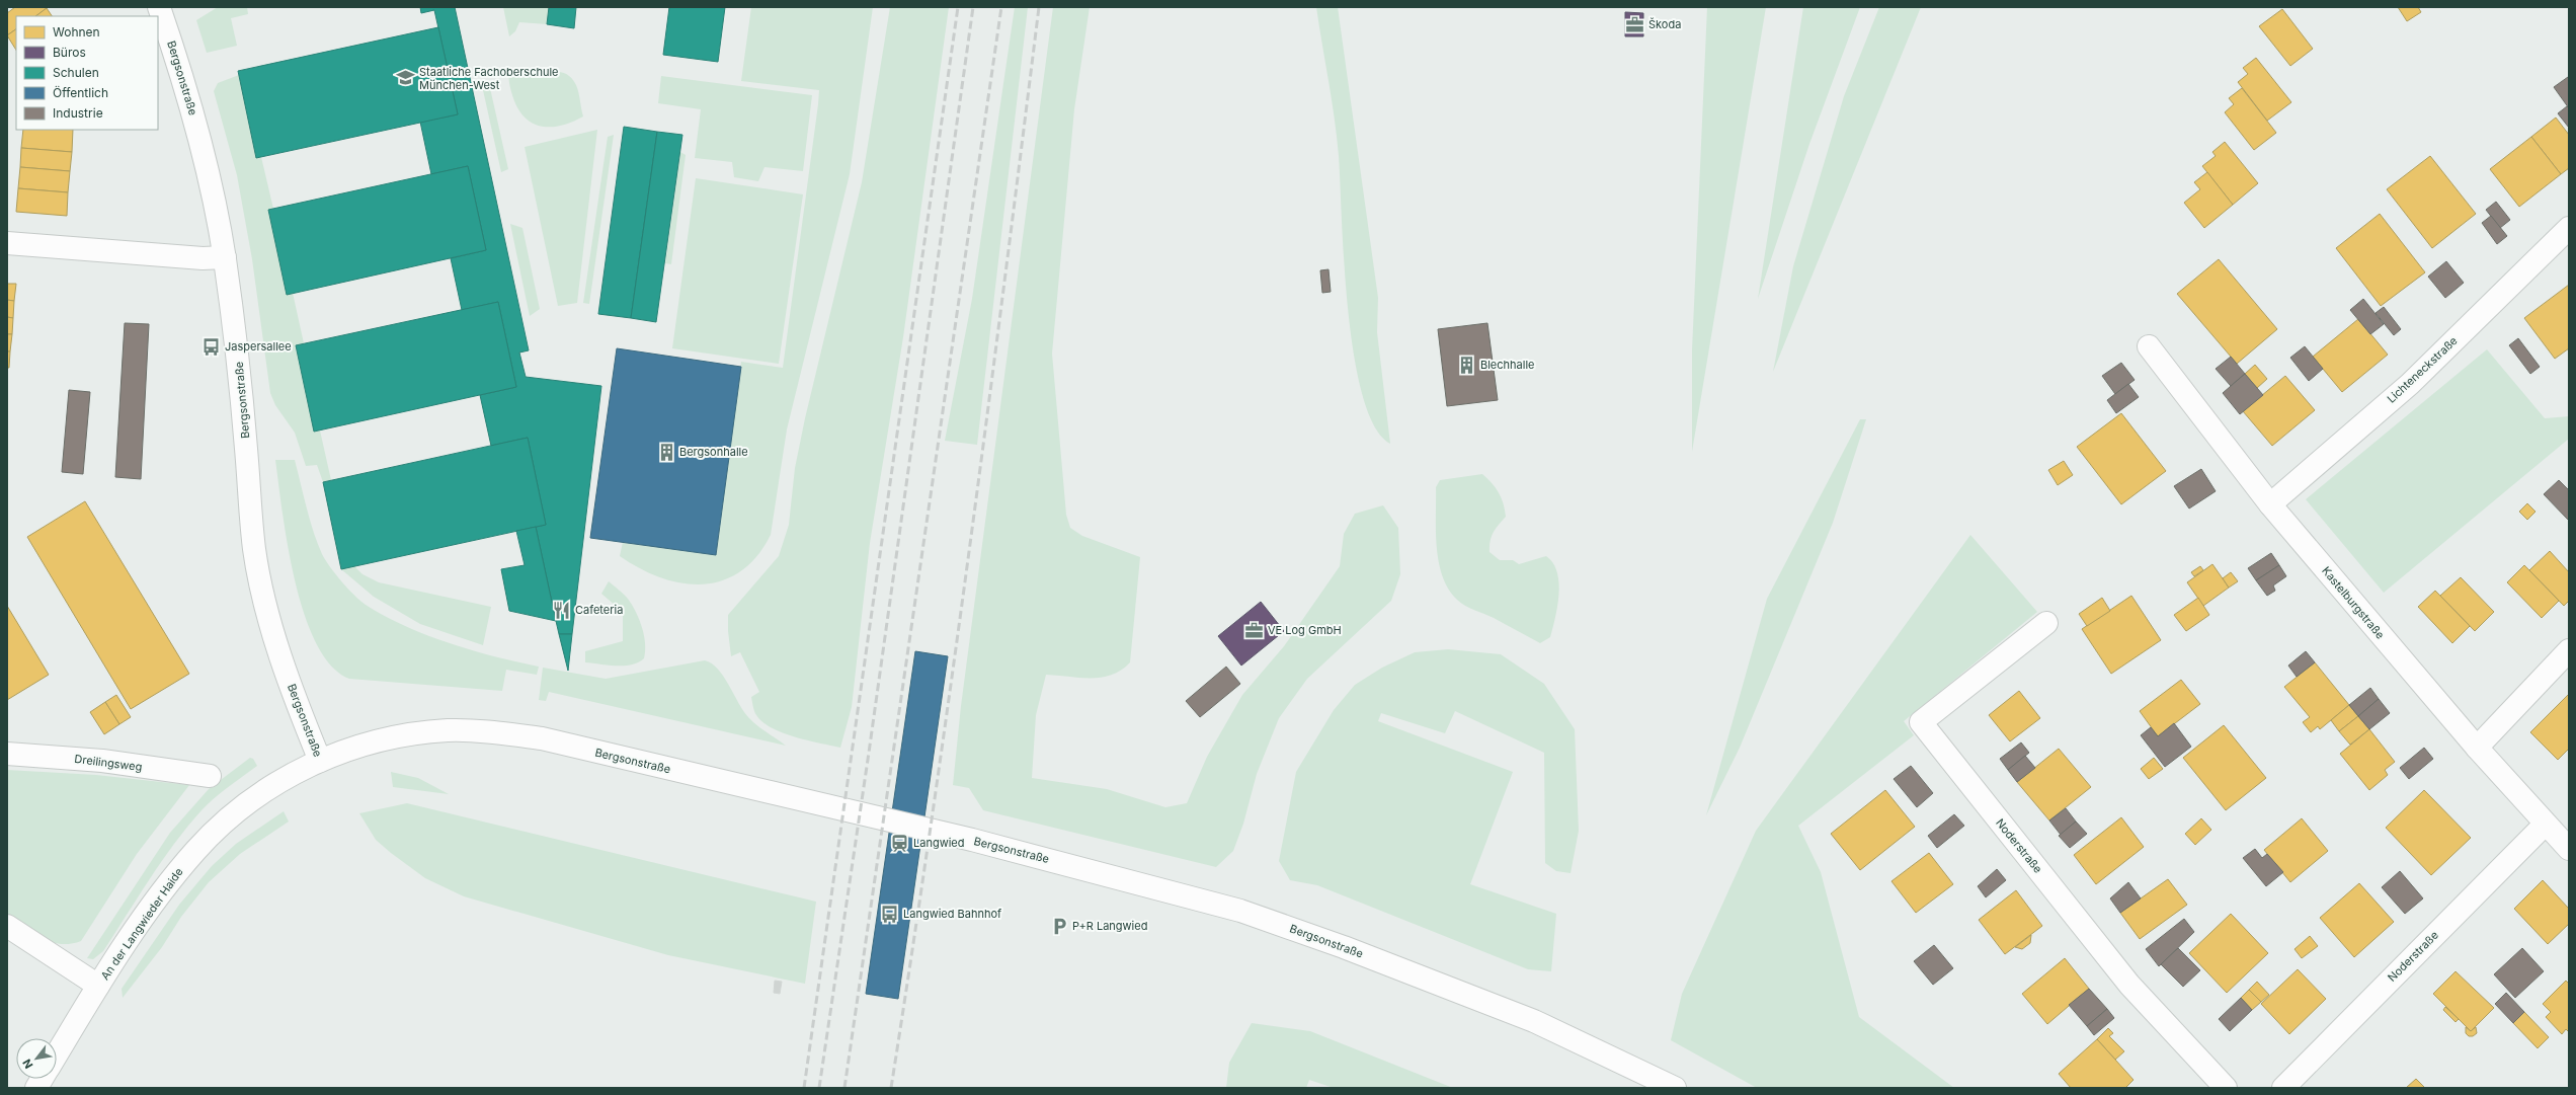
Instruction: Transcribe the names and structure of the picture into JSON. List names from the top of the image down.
{
  "streets": {
    "street": [
      "Bergsonstraße",
      "Lichteneckstraße",
      "Kastelburgstraße",
      "Dreilingsweg",
      "Noderstraße",
      "An der Langwieder Haide"
    ]
  },
  "crossings": [
    ["Bergsonstraße", "An der Langwieder Haide"],
    ["Lichteneckstraße", "Kastelburgstraße"],
    ["Kastelburgstraße", "Noderstraße"]
  ],
  "places": {
    "office": ["Škoda", "VE Log GmbH"],
    "school or university": ["Staatliche Fachoberschule München-West"],
    "bus stop": ["Jaspersallee", "Langwied Bahnhof"],
    "building": ["Blechhalle", "Bergsonhalle"],
    "restaurant": ["Cafeteria"],
    "station": ["Langwied"],
    "parking": ["P+R Langwied"]
  },
  "legend": [
    "Wohnen",
    "Büros",
    "Schulen",
    "Öffentlich",
    "Industrie"
  ],
  "north": "bottom left"
}
